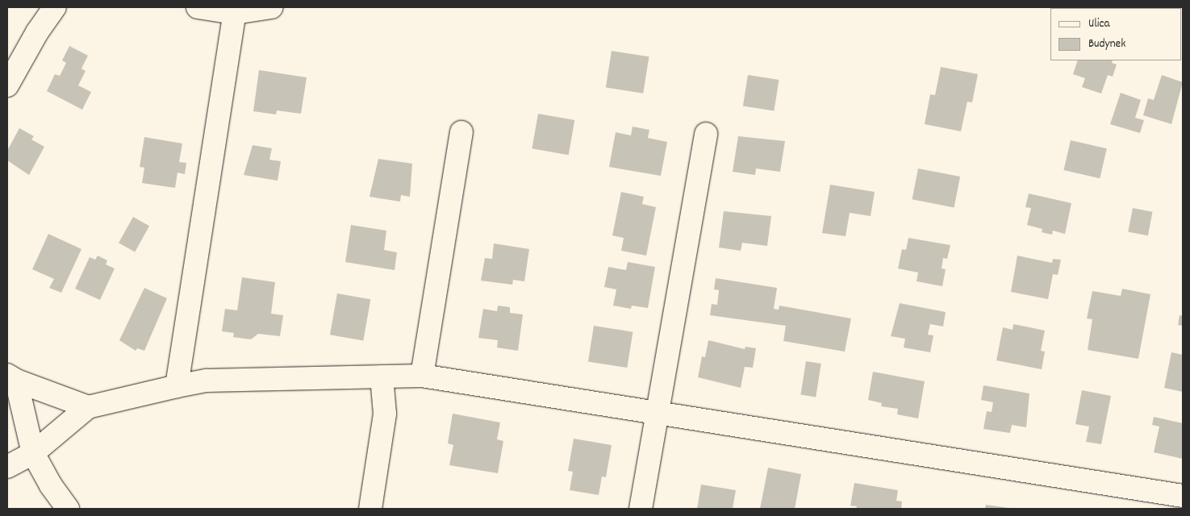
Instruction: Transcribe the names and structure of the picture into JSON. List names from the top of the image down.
{
  "legend": ["Ulica", "Budynek"]
}
